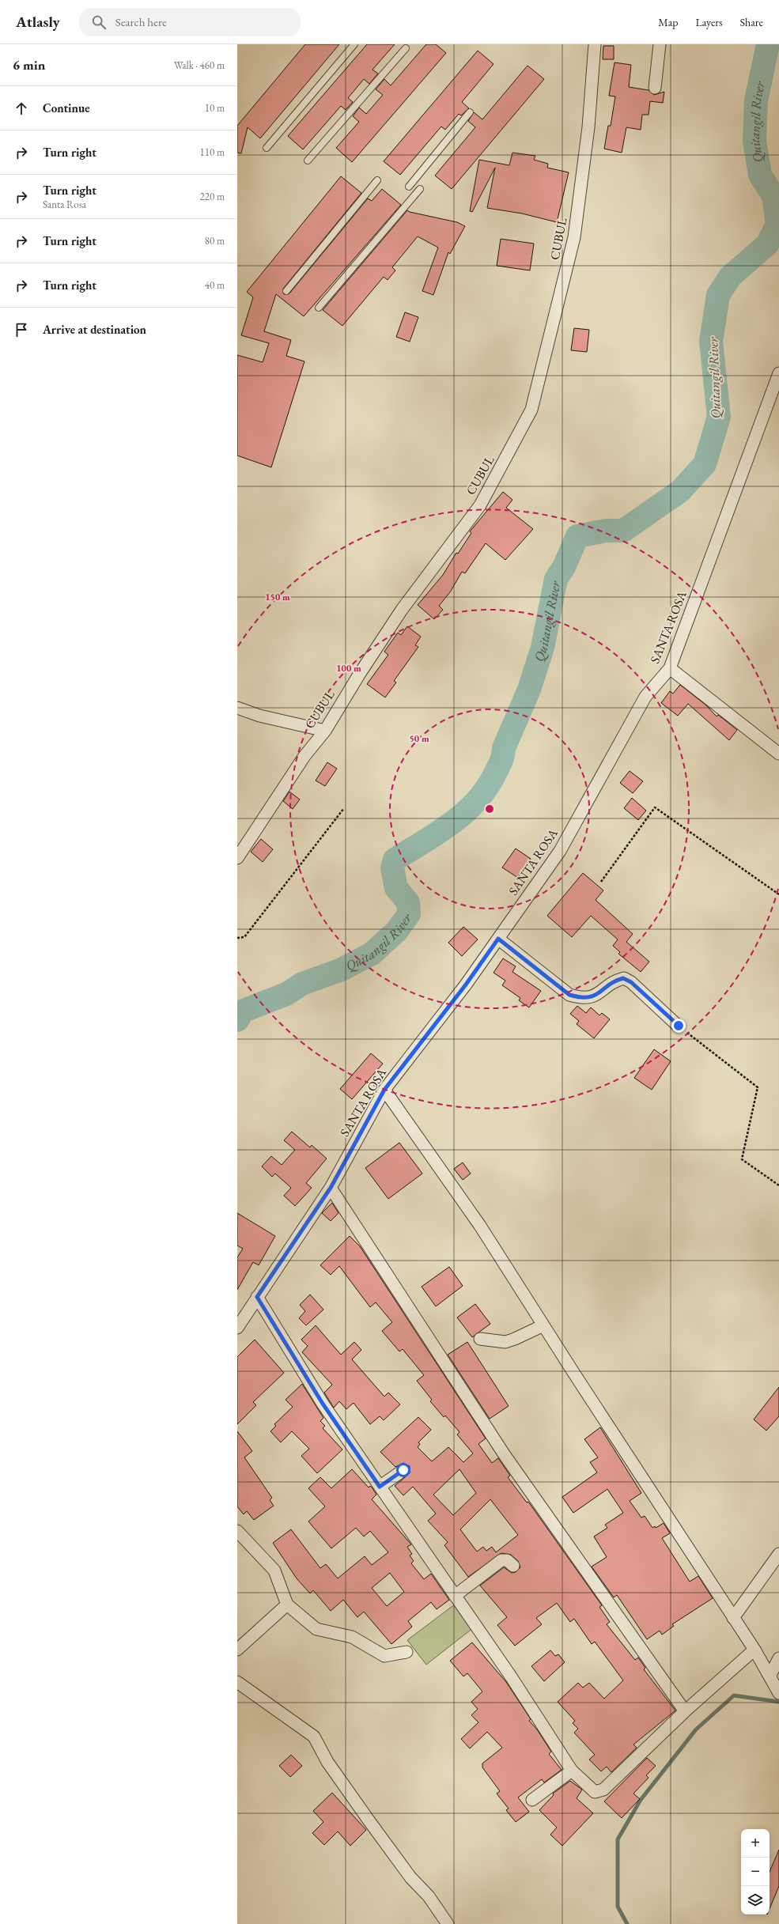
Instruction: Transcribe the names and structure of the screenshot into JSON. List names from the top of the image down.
{
  "streets": {
    "street": ["CUBUL", "SANTA ROSA"]
  },
  "water": ["Quitangil River"],
  "page": {
    "header": "Atlasly",
    "search": "Search here",
    "nav": ["Map", "Layers", "Share"],
    "heading": ["6 min", "Walk · 460 m"],
    "list": [
      ["Continue", "10 m"],
      ["Turn right", "110 m"],
      ["Turn right", "Santa Rosa", "220 m"],
      ["Turn right", "80 m"],
      ["Turn right", "40 m"],
      "Arrive at destination"
    ],
    "map_buttons": ["+", "−"]
  },
  "rings": ["150 m", "100 m", "50 m"]
}
